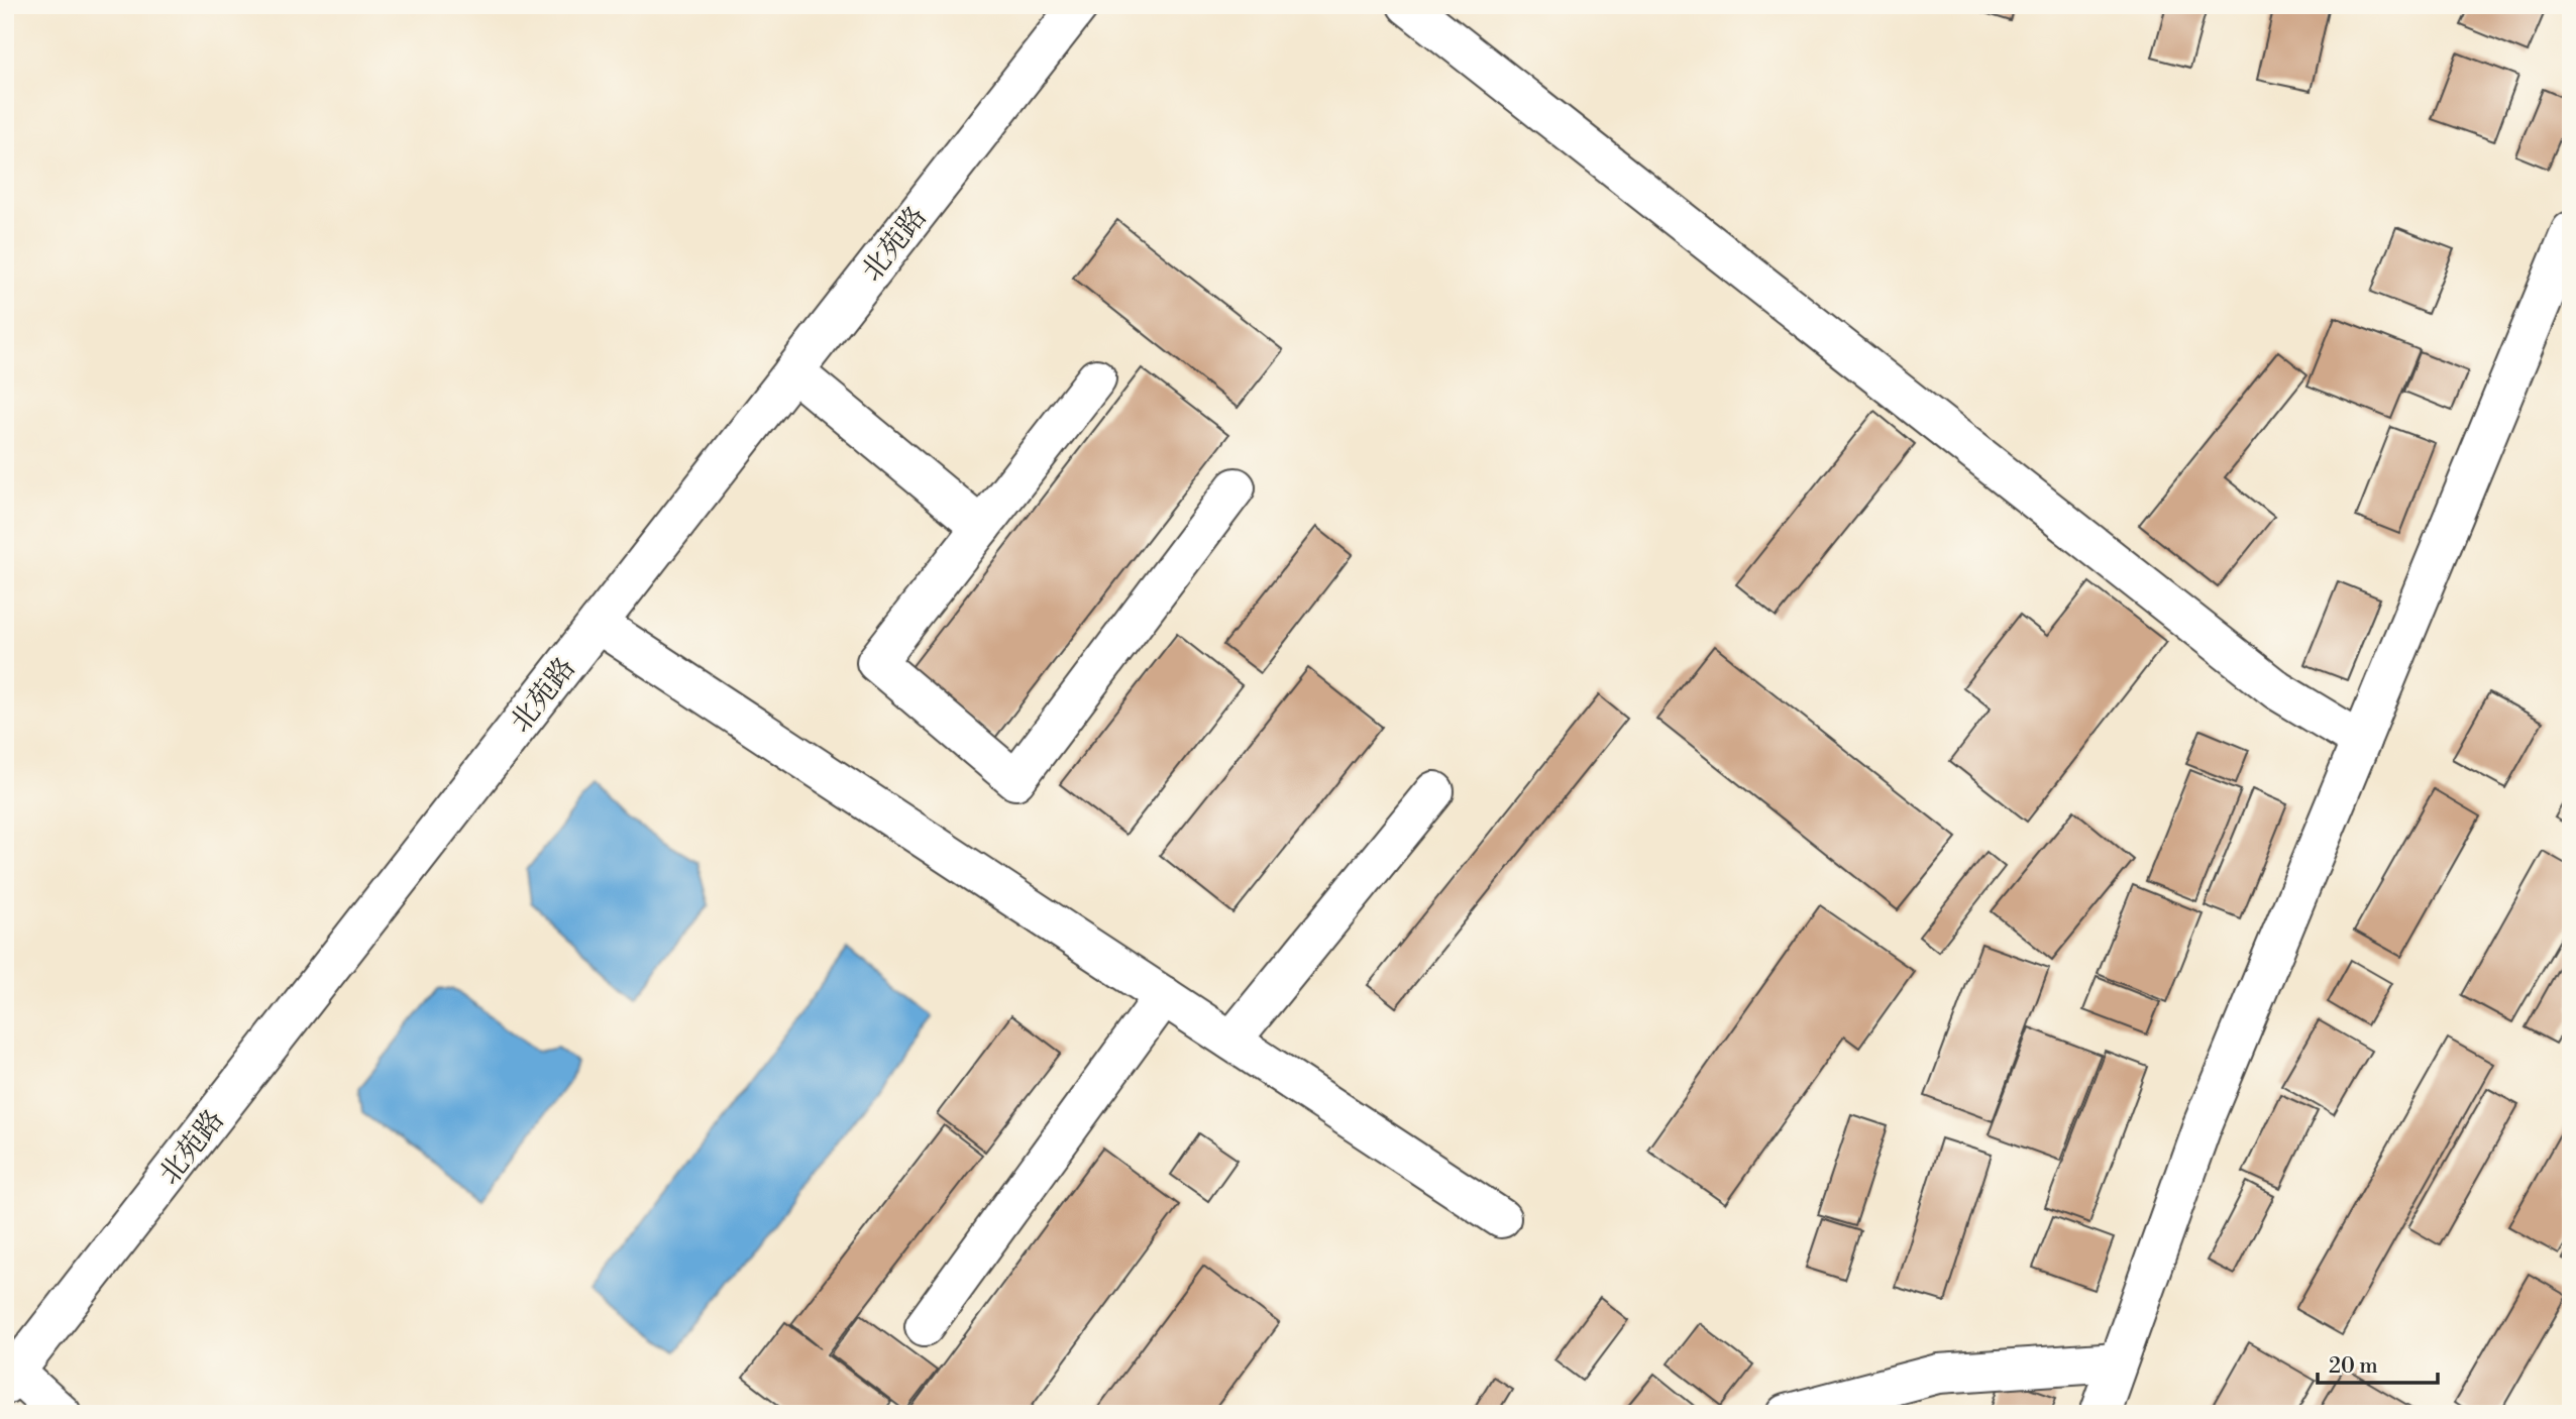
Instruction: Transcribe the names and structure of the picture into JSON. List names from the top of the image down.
{
  "streets": {
    "street": ["北苑路"]
  },
  "scale_bar": "20 m"
}
